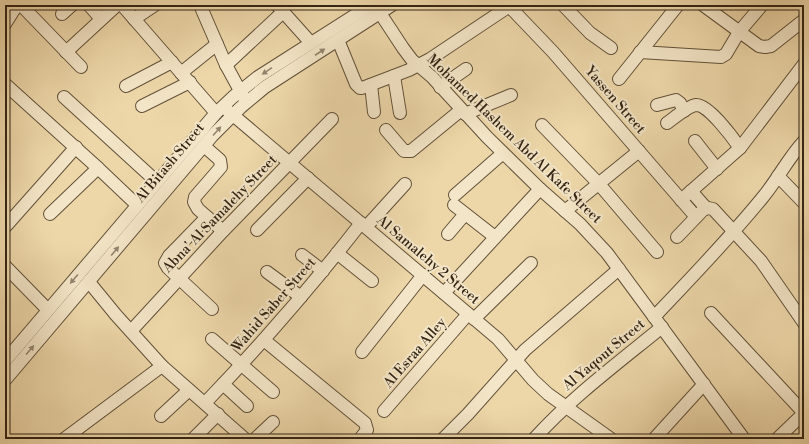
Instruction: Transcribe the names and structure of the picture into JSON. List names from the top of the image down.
{
  "streets": {
    "street": [
      "Yassen Street",
      "Mohamed Hashem Abd Al Kafe Street",
      "Al Bitash Street",
      "Abna' Al Samalehy Street",
      "Al Samalehy 2 Street",
      "Wahid Saber Street",
      "Al Esraa Alley",
      "Al Yaqout Street"
    ]
  },
  "crossings": [
    ["Mohamed Hashem Abd Al Kafe Street", "Al Bitash Street"],
    ["Mohamed Hashem Abd Al Kafe Street", "Al Yaqout Street"],
    ["Al Bitash Street", "Al Samalehy 2 Street"],
    ["Abna' Al Samalehy Street", "Al Samalehy 2 Street"],
    ["Al Samalehy 2 Street", "Wahid Saber Street"],
    ["Al Samalehy 2 Street", "Al Esraa Alley"],
    ["Al Samalehy 2 Street", "Al Yaqout Street"]
  ]
}
